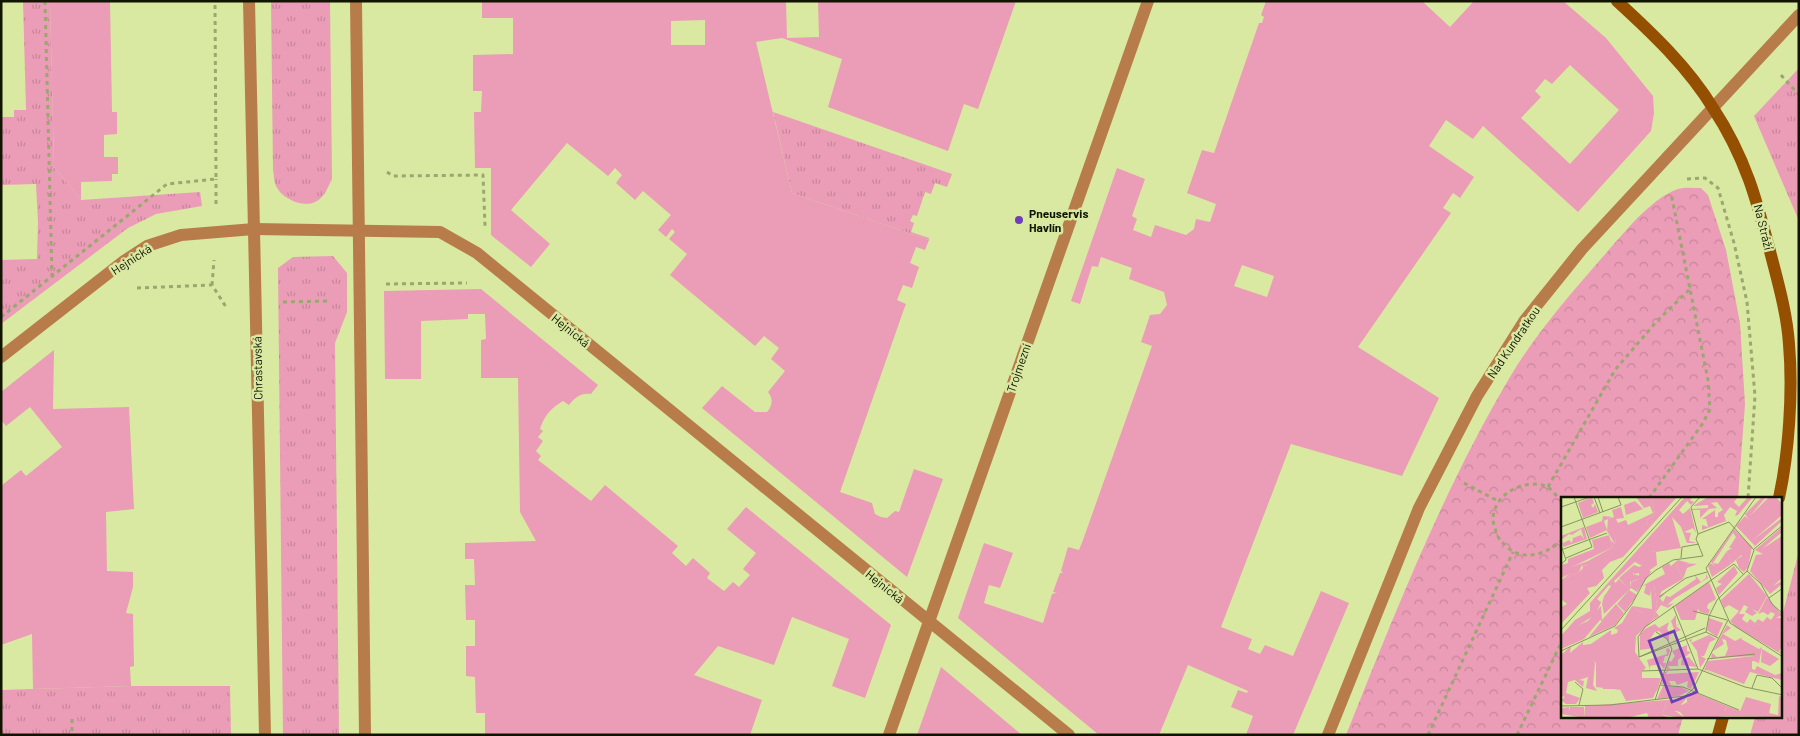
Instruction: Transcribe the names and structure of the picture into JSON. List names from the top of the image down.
{
  "streets": {
    "street": [
      "Na Stráži",
      "Hejnická",
      "Nad Kundratkou",
      "Chrastavská",
      "Trojmezní"
    ]
  },
  "crossings": [
    ["Na Stráži", "Nad Kundratkou"],
    ["Hejnická", "Chrastavská"],
    ["Hejnická", "Trojmezní"]
  ],
  "places": ["Pneuservis Havlín"]
}
